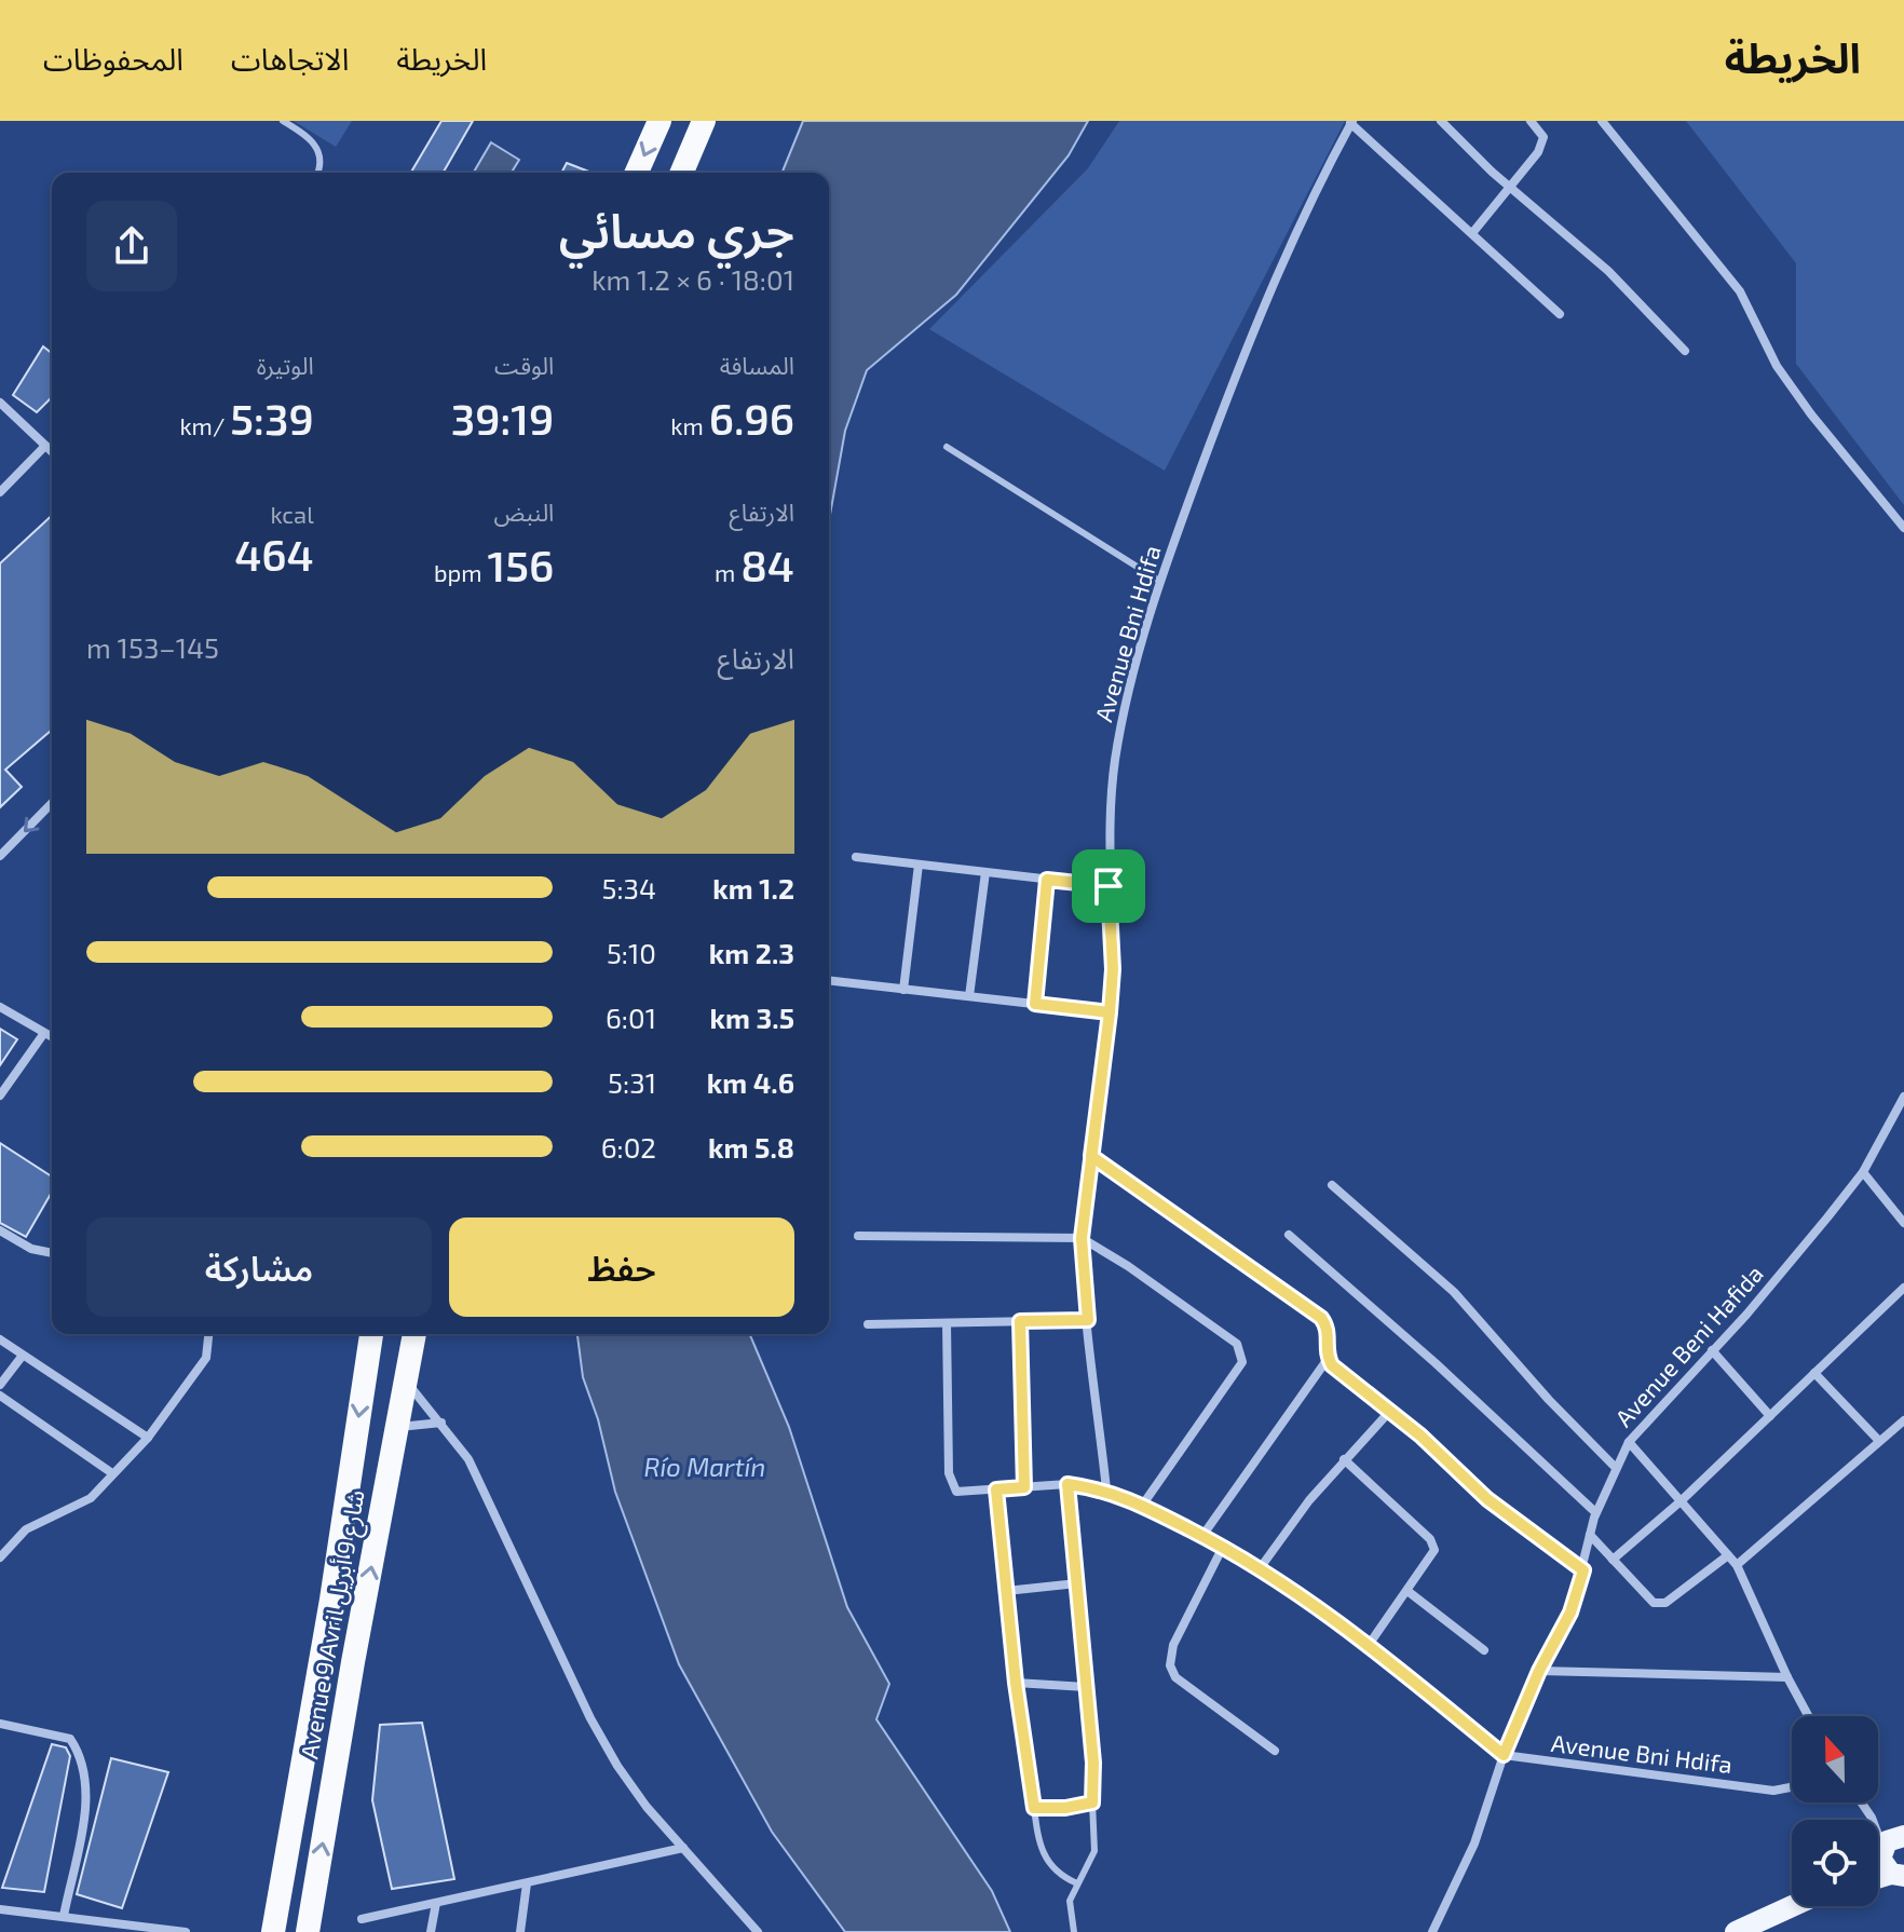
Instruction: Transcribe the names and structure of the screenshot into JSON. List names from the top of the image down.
{
  "streets": {
    "highway": ["Avenue 9 Avril شارع 9 أبريل"],
    "street": ["Avenue Bni Hdifa", "Avenue Beni Hafida"]
  },
  "crossings": [
    ["Avenue Bni Hdifa", "Avenue Beni Hafida"]
  ],
  "water": ["Río Martín"],
  "north": "top",
  "page": {
    "header": "الخريطة",
    "nav": ["الخريطة", "الاتجاهات", "المحفوظات"],
    "heading": ["جري مسائي", "18:01 · 6 × 1.2 km"],
    "stats": [
      ["المسافة", "6.96 km"],
      ["الوقت", "39:19"],
      ["الوتيرة", "5:39 /km"],
      ["الارتفاع", "84 m"],
      ["النبض", "156 bpm"],
      ["kcal", "464"]
    ],
    "chart": ["الارتفاع", "145–153 m"],
    "list": [
      {
        "name": "1.2 km",
        "note": "5:34"
      },
      {
        "name": "2.3 km",
        "note": "5:10"
      },
      {
        "name": "3.5 km",
        "note": "6:01"
      },
      {
        "name": "4.6 km",
        "note": "5:31"
      },
      {
        "name": "5.8 km",
        "note": "6:02"
      }
    ],
    "buttons": ["حفظ", "مشاركة"]
  }
}
